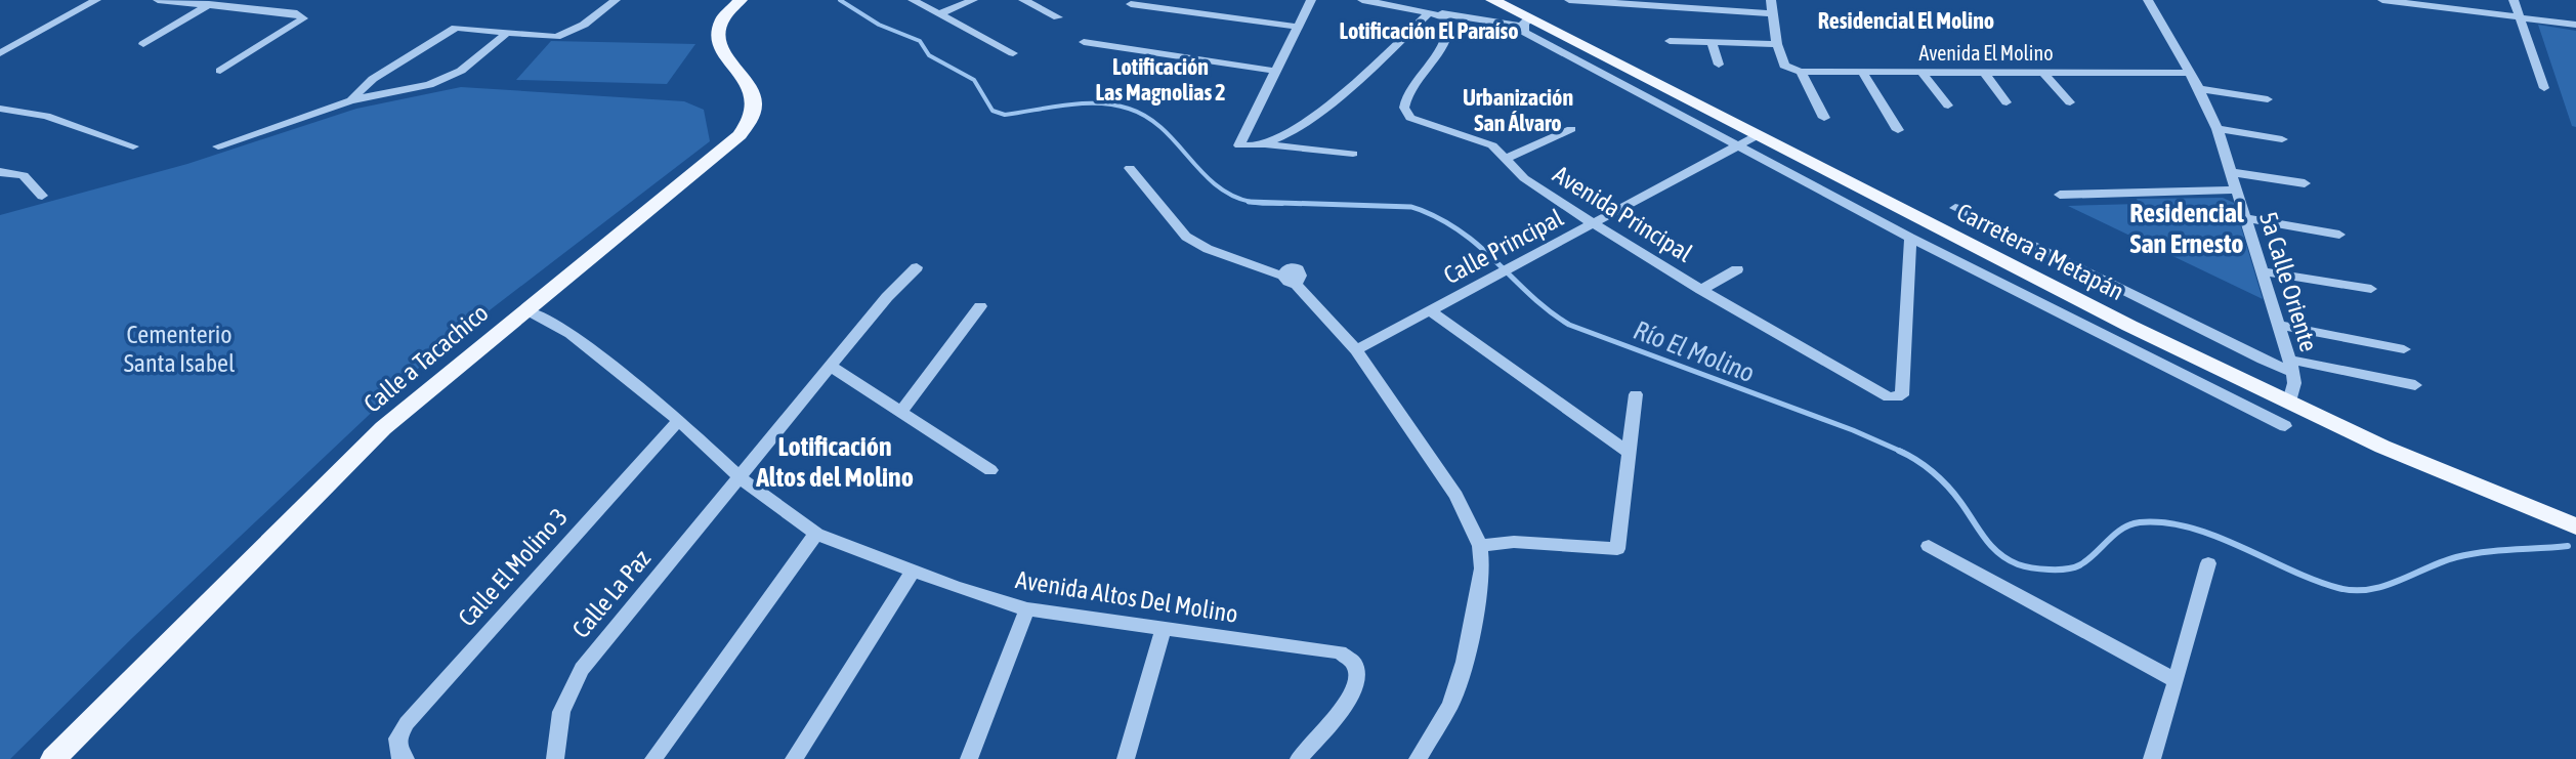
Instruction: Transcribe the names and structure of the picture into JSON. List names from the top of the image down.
{
  "streets": {
    "main road": ["Carretera a Metapán", "Calle a Tacachico"],
    "street": [
      "Avenida El Molino",
      "Avenida Principal",
      "Calle Principal",
      "5a Calle Oriente",
      "Calle El Molino 3",
      "Calle La Paz",
      "Avenida Altos Del Molino"
    ]
  },
  "crossings": [
    ["Avenida El Molino", "5a Calle Oriente"],
    ["Avenida Principal", "Calle Principal"],
    ["Calle Principal", "Carretera a Metapán"],
    ["Carretera a Metapán", "5a Calle Oriente"],
    ["Calle a Tacachico", "Avenida Altos Del Molino"],
    ["Calle El Molino 3", "Avenida Altos Del Molino"],
    ["Calle La Paz", "Avenida Altos Del Molino"]
  ],
  "districts": [
    "Residencial El Molino",
    "Lotificación El Paraíso",
    "Lotificación Las Magnolias 2",
    "Urbanización San Álvaro",
    "Residencial San Ernesto",
    "Lotificación Altos del Molino"
  ],
  "water": ["Río El Molino"],
  "parks": ["Cementerio Santa Isabel"]
}
